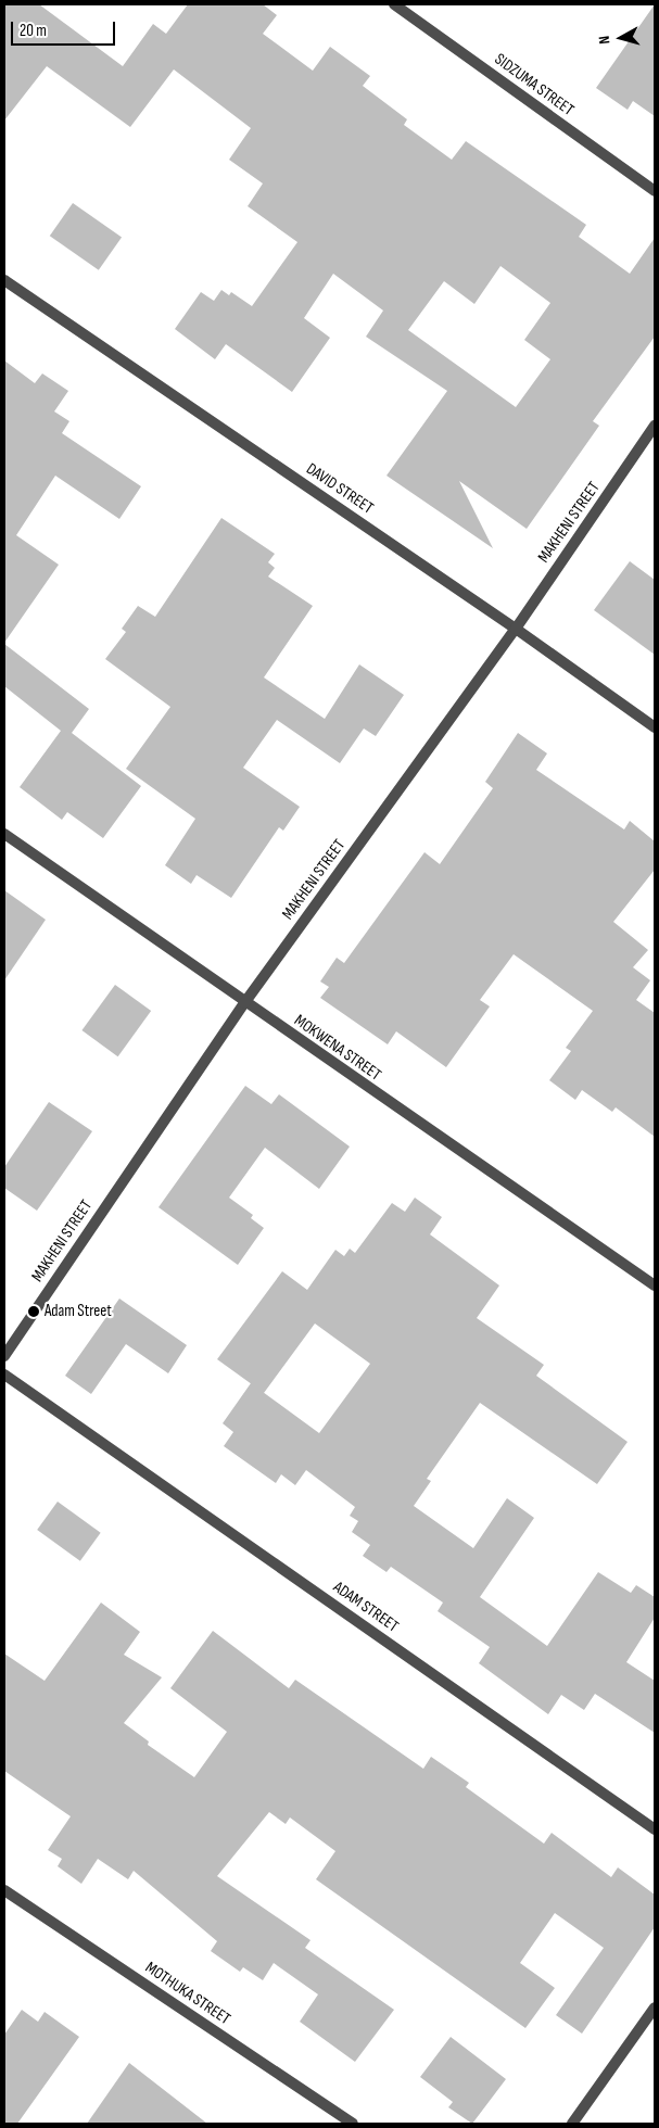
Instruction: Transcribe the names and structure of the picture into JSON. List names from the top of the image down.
{
  "streets": {
    "street": [
      "SIDZUMA STREET",
      "DAVID STREET",
      "MAKHENI STREET",
      "MOKWENA STREET",
      "ADAM STREET",
      "MOTHUKA STREET"
    ]
  },
  "crossings": [
    ["DAVID STREET", "MAKHENI STREET"],
    ["MAKHENI STREET", "MOKWENA STREET"]
  ],
  "places": ["Adam Street"],
  "scale_bar": "20 m",
  "north": "left"
}
